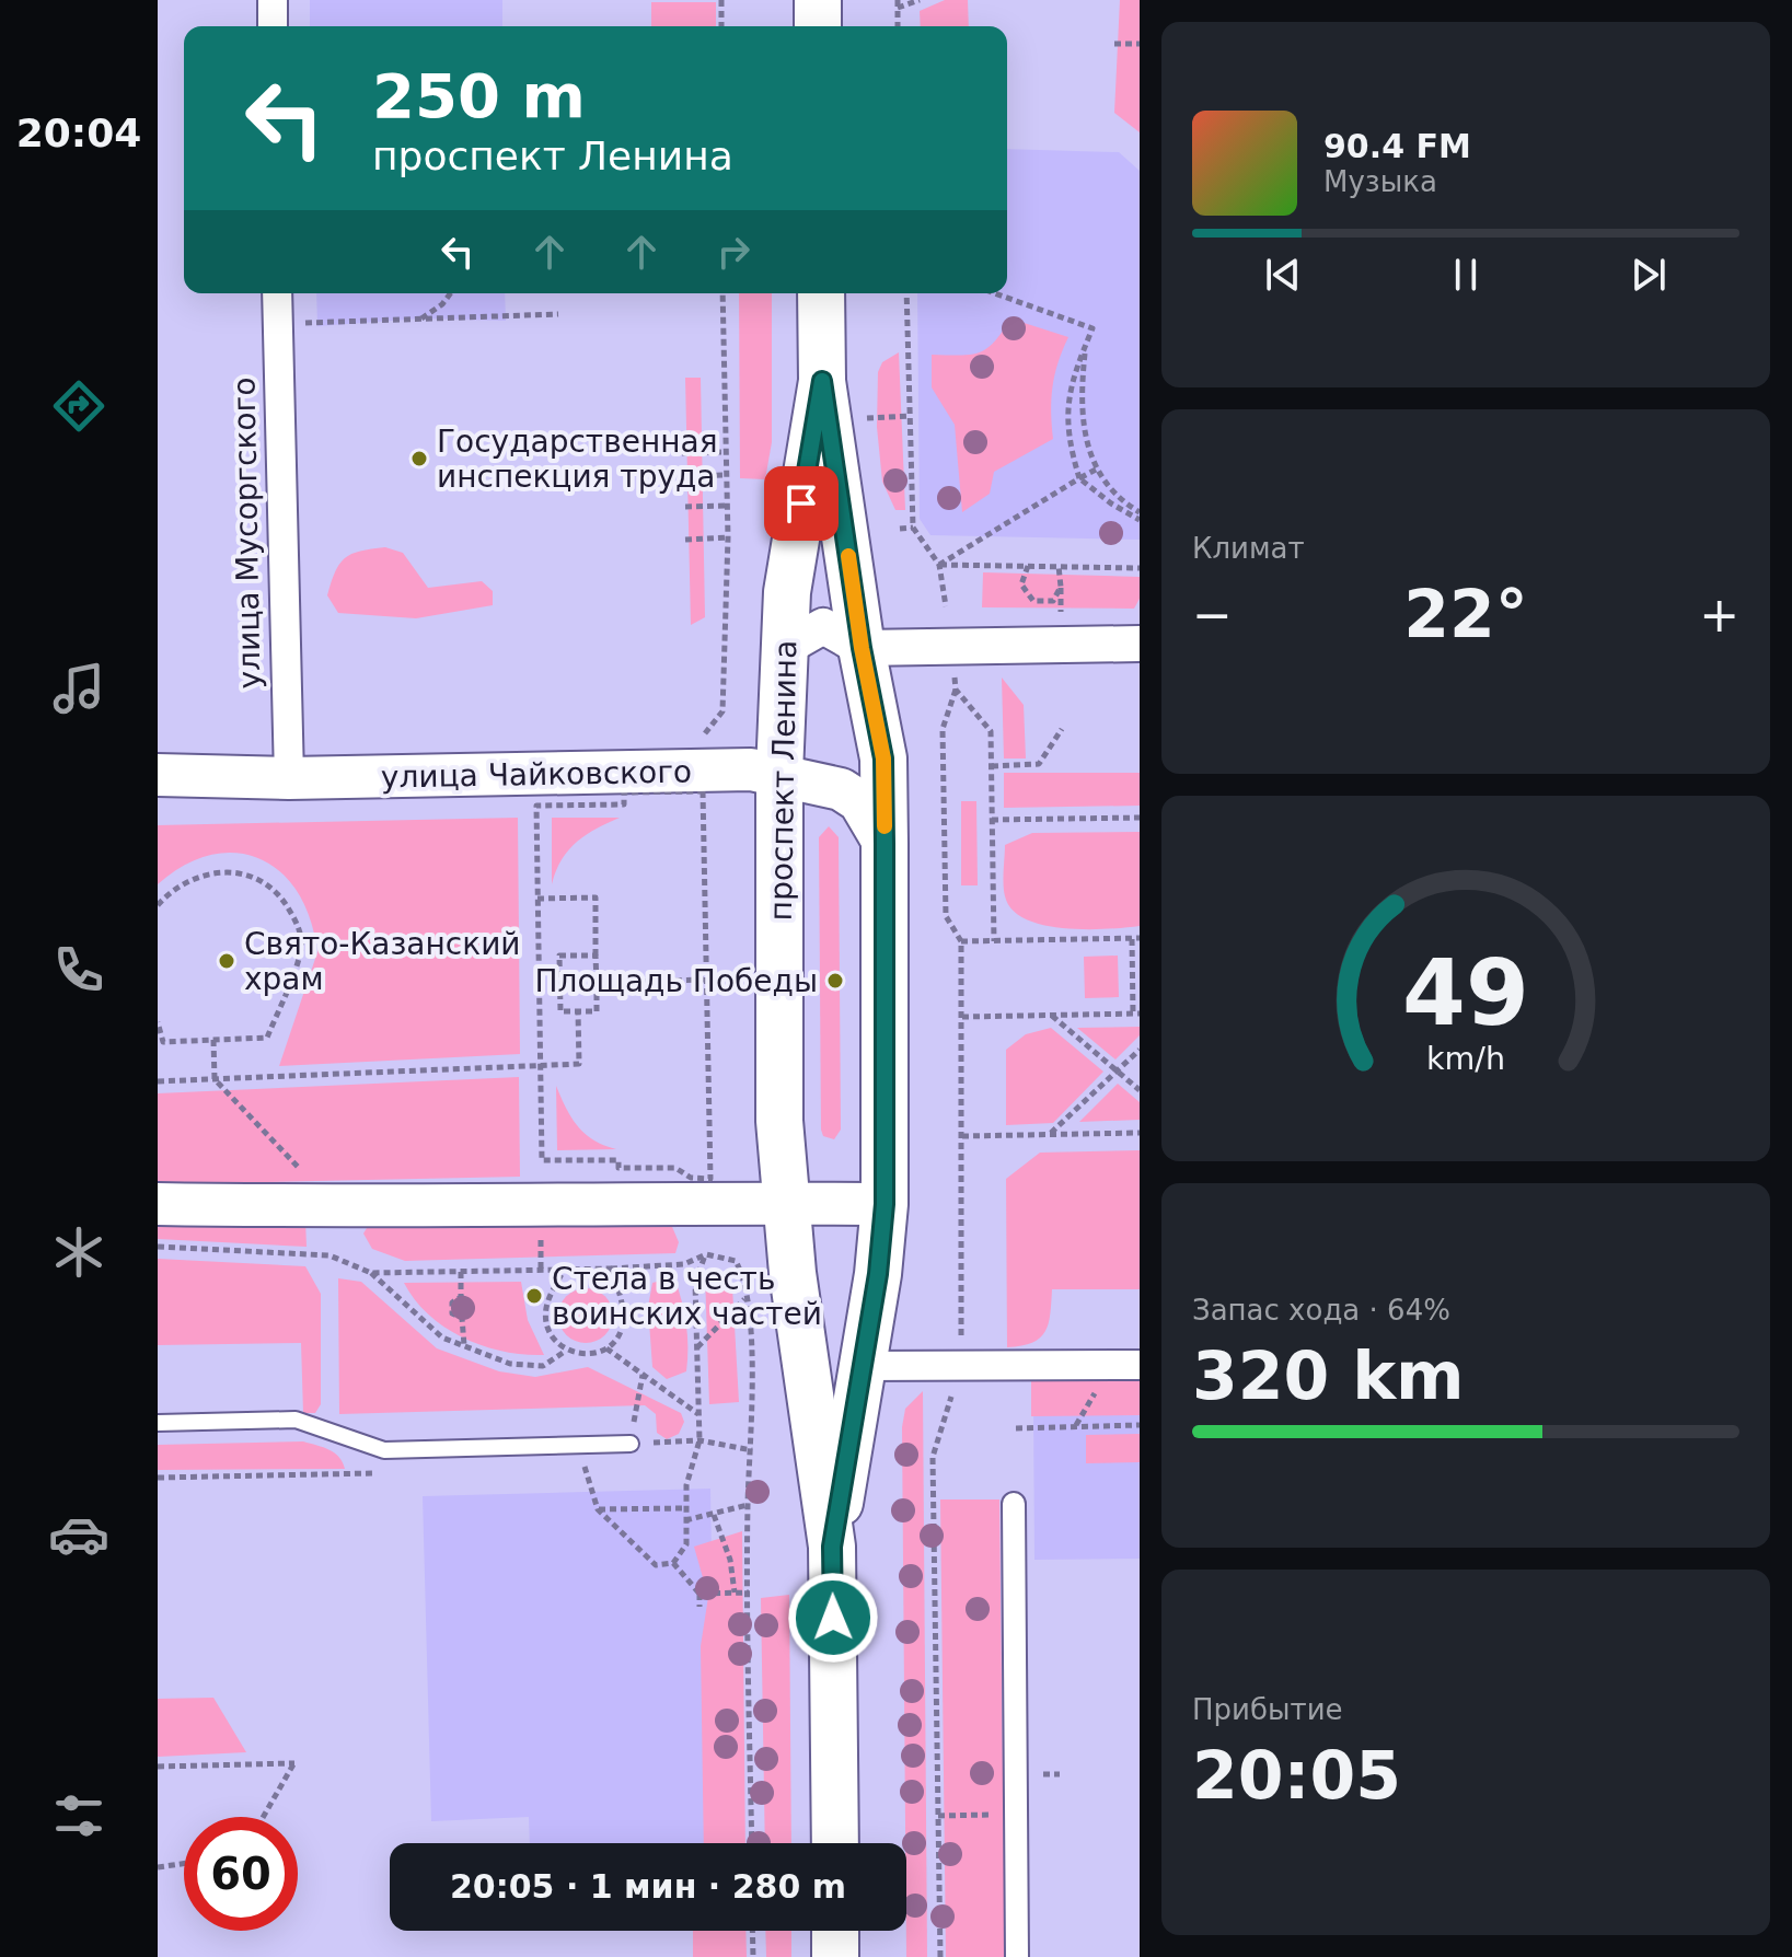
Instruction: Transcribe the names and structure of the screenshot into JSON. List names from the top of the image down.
{
  "streets": {
    "main road": ["улица Чайковского", "проспект Ленина"],
    "street": ["улица Мусоргского"]
  },
  "crossings": [
    ["улица Мусоргского", "улица Чайковского"],
    ["улица Чайковского", "проспект Ленина"]
  ],
  "places": [
    "Государственная инспекция труда",
    "Свято-Казанский храм",
    "Площадь Победы",
    "Стела в честь воинских частей"
  ],
  "page": {
    "tabs": "20:04",
    "turn": ["250 m", "проспект Ленина"],
    "song": ["90.4 FM", "Музыка"],
    "tile": [
      "Климат",
      ["Запас хода · 64%", "320 km"],
      ["Прибытие", "20:05"]
    ],
    "heat": ["−", "22°", "+"],
    "limit": "60",
    "trip": "20:05 · 1 мин · 280 m",
    "gauge": ["49", "km/h"]
  }
}
